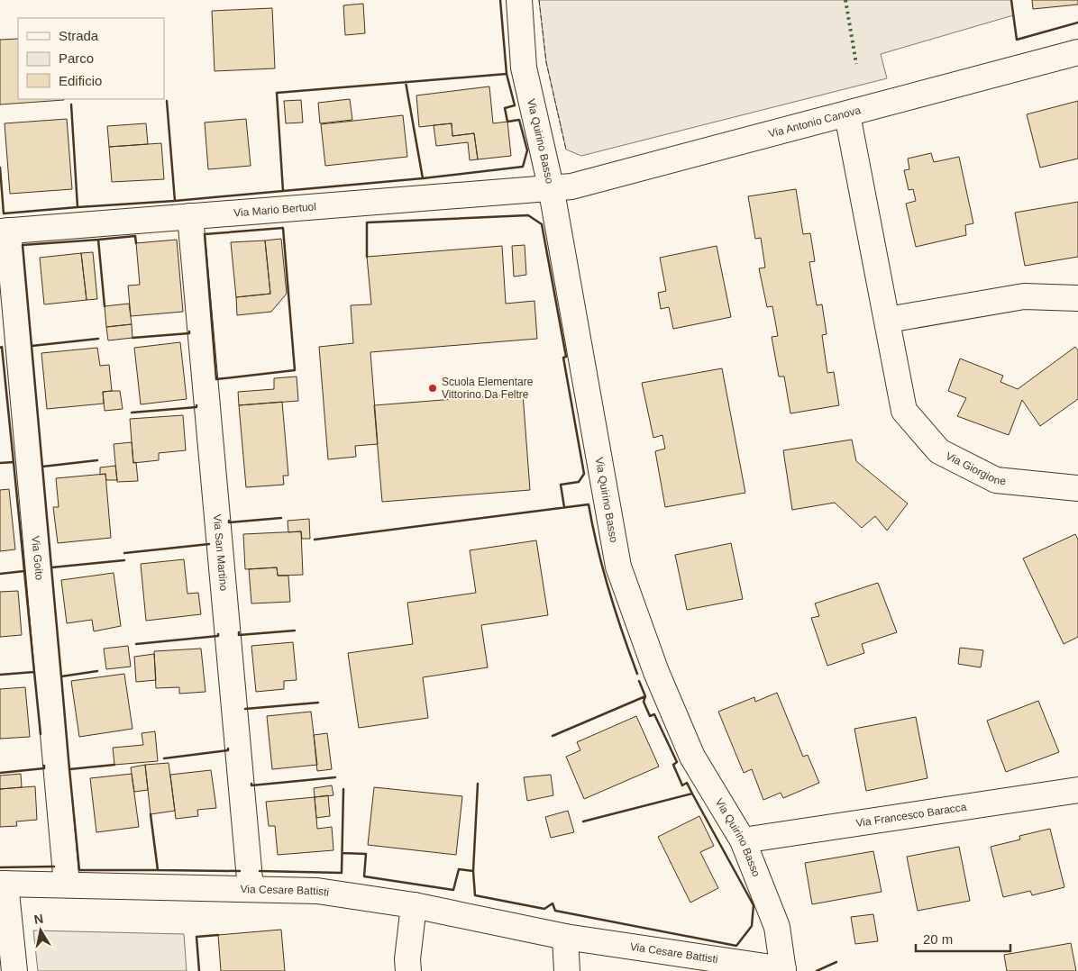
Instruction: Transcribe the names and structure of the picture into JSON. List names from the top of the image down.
{
  "streets": {
    "street": [
      "Via Antonio Canova",
      "Via Quirino Basso",
      "Via Mario Bertuol",
      "Via Giorgione",
      "Via San Martino",
      "Via Goito",
      "Via Francesco Baracca",
      "Via Cesare Battisti"
    ]
  },
  "crossings": [
    ["Via Antonio Canova", "Via Quirino Basso"],
    ["Via Antonio Canova", "Via Mario Bertuol"],
    ["Via Antonio Canova", "Via Giorgione"],
    ["Via Quirino Basso", "Via Mario Bertuol"],
    ["Via Quirino Basso", "Via Francesco Baracca"],
    ["Via Quirino Basso", "Via Cesare Battisti"],
    ["Via Mario Bertuol", "Via San Martino"],
    ["Via Mario Bertuol", "Via Goito"],
    ["Via San Martino", "Via Cesare Battisti"],
    ["Via Goito", "Via Cesare Battisti"]
  ],
  "places": ["Scuola Elementare Vittorino Da Feltre"],
  "legend": ["Strada", "Parco", "Edificio"],
  "scale_bar": "20 m",
  "north": "top"
}
